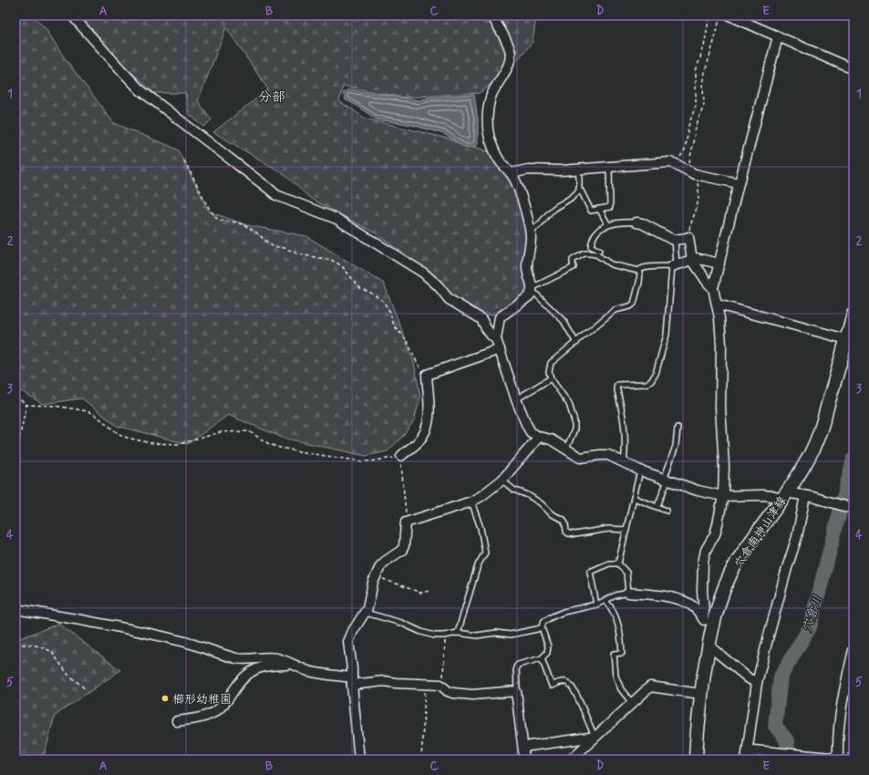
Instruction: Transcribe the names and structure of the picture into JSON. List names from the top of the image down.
{
  "streets": {
    "main road": ["穴倉南神山津線"]
  },
  "districts": ["分部"],
  "water": ["穴倉川"],
  "places": ["櫛形幼稚園"],
  "grid": {
    "columns": [
      "A",
      "B",
      "C",
      "D",
      "E"
    ],
    "rows": [
      "1",
      "2",
      "3",
      "4",
      "5"
    ]
  }
}
